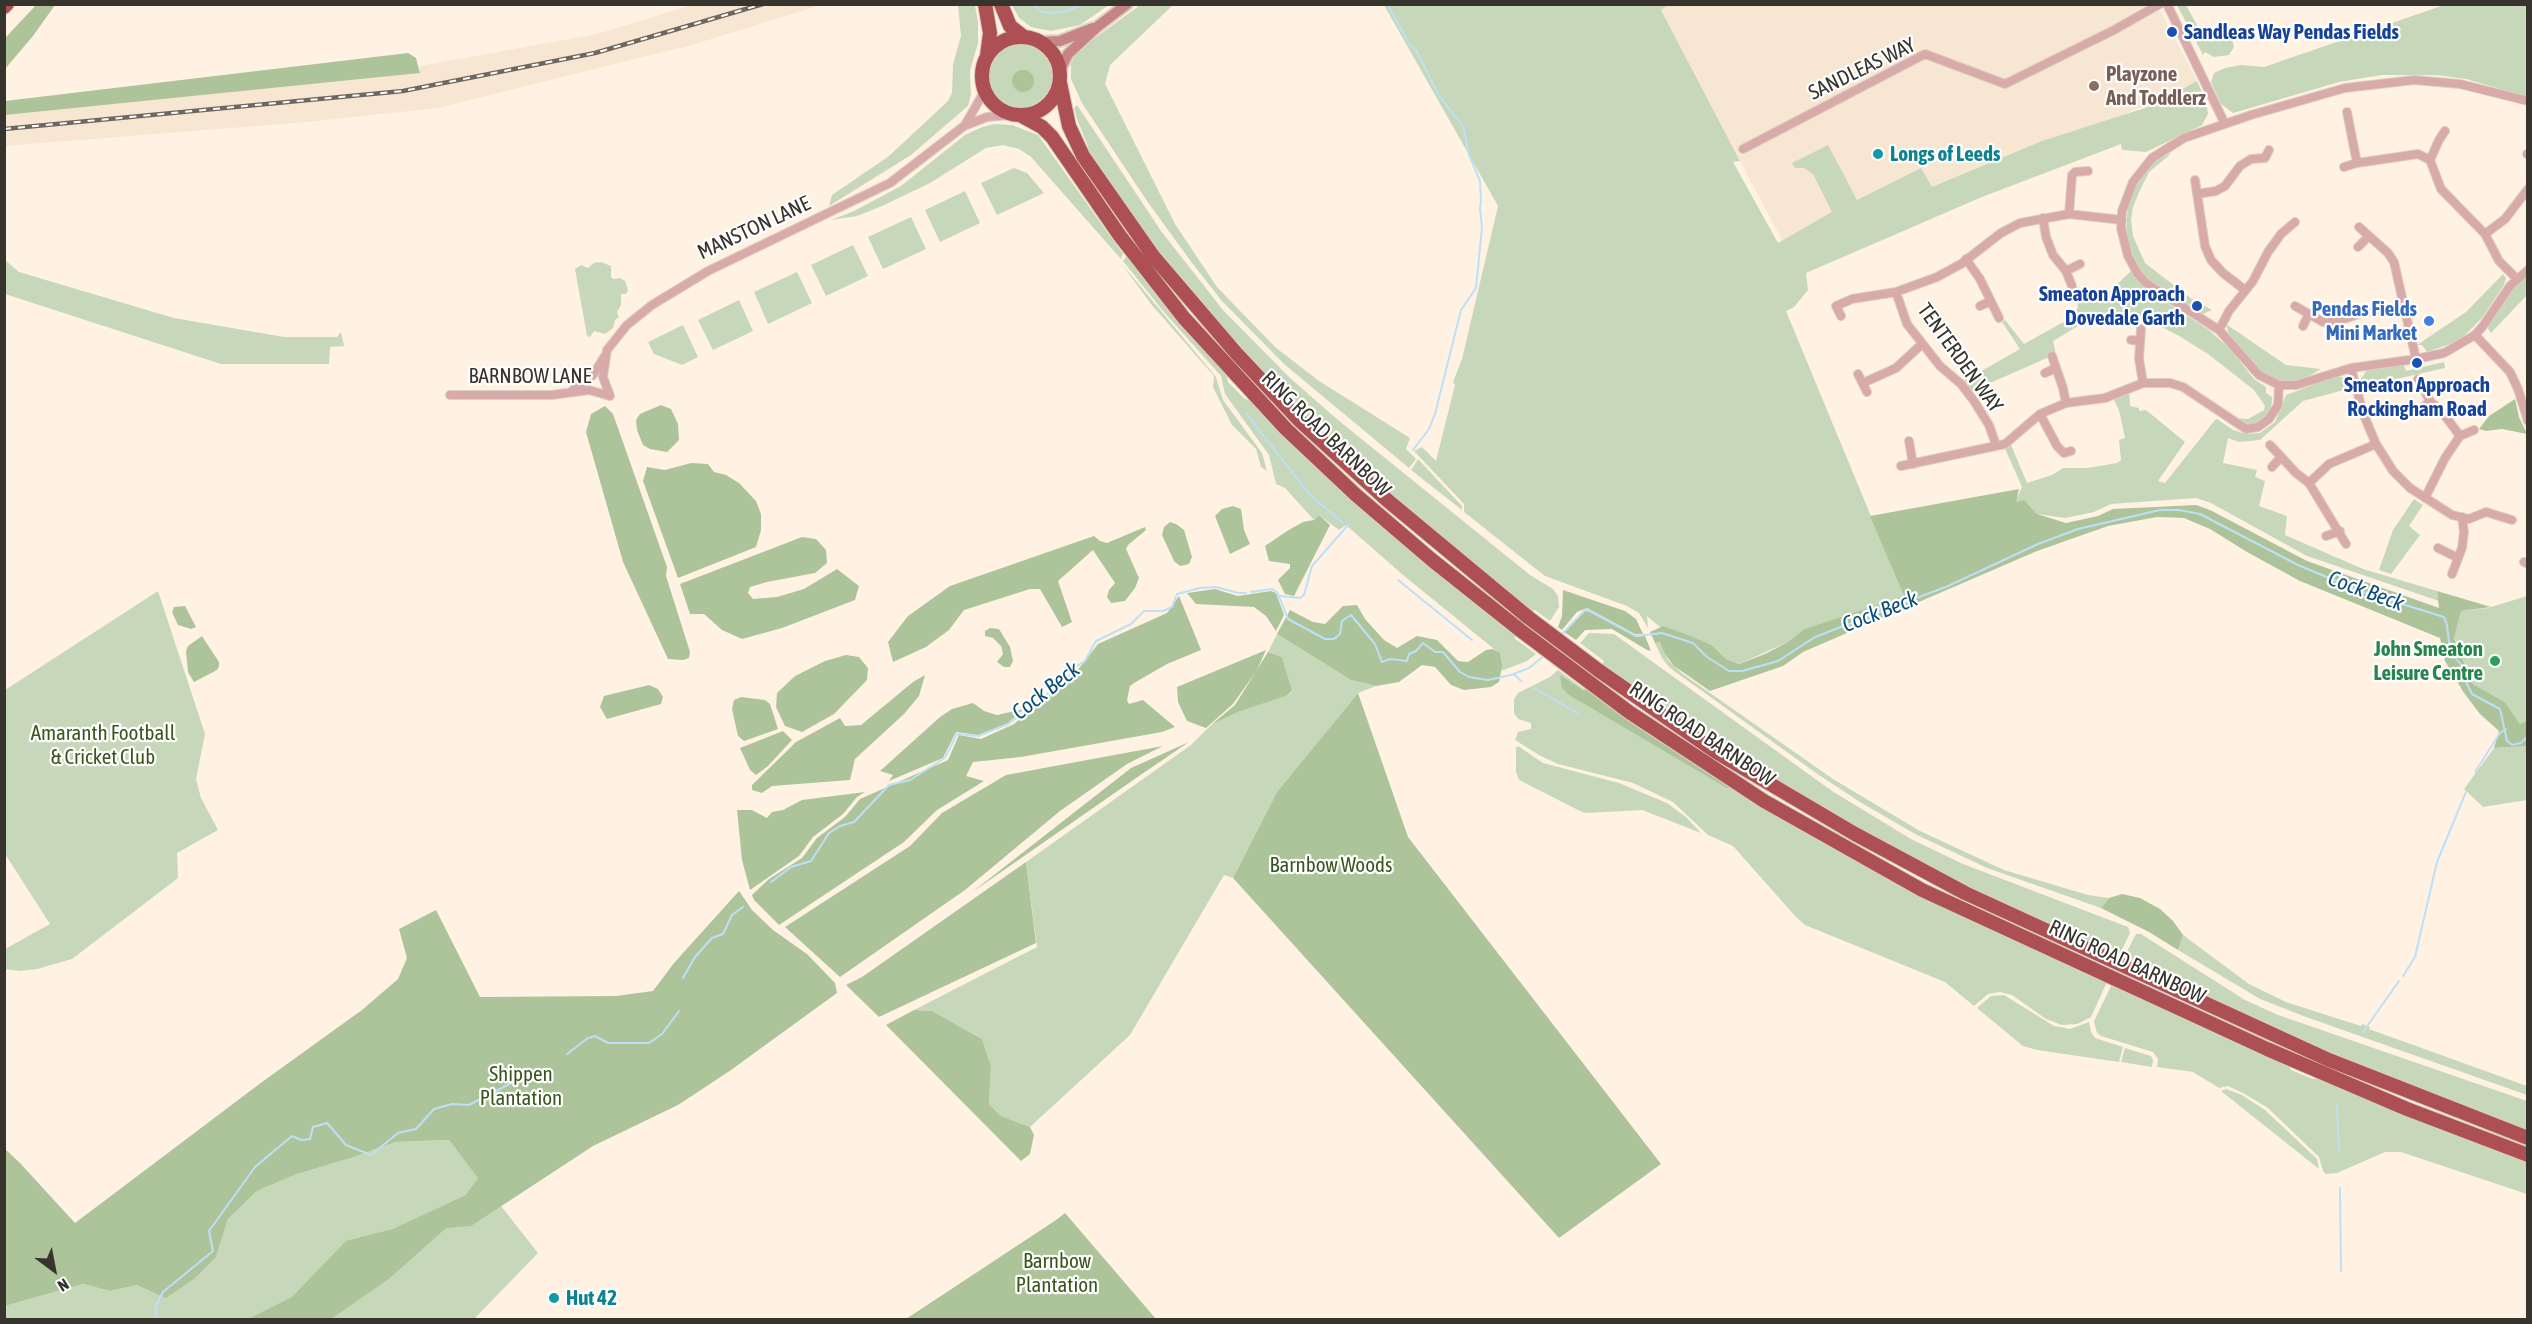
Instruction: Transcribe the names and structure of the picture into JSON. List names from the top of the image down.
{
  "streets": {
    "highway": ["RING ROAD BARNBOW"],
    "street": [
      "SANDLEAS WAY",
      "MANSTON LANE",
      "TENTERDEN WAY",
      "BARNBOW LANE"
    ]
  },
  "crossings": [
    ["MANSTON LANE", "BARNBOW LANE"],
    ["MANSTON LANE", "RING ROAD BARNBOW"]
  ],
  "water": ["Cock Beck"],
  "parks": [
    "Amaranth Football & Cricket Club",
    "Barnbow Woods",
    "Shippen Plantation",
    "Barnbow Plantation"
  ],
  "places": [
    "Sandleas Way Pendas Fields",
    "Playzone And Toddlerz",
    "Longs of Leeds",
    "Smeaton Approach Dovedale Garth",
    "Pendas Fields Mini Market",
    "Smeaton Approach Rockingham Road",
    "John Smeaton Leisure Centre",
    "Hut 42"
  ],
  "north": "bottom right"
}
